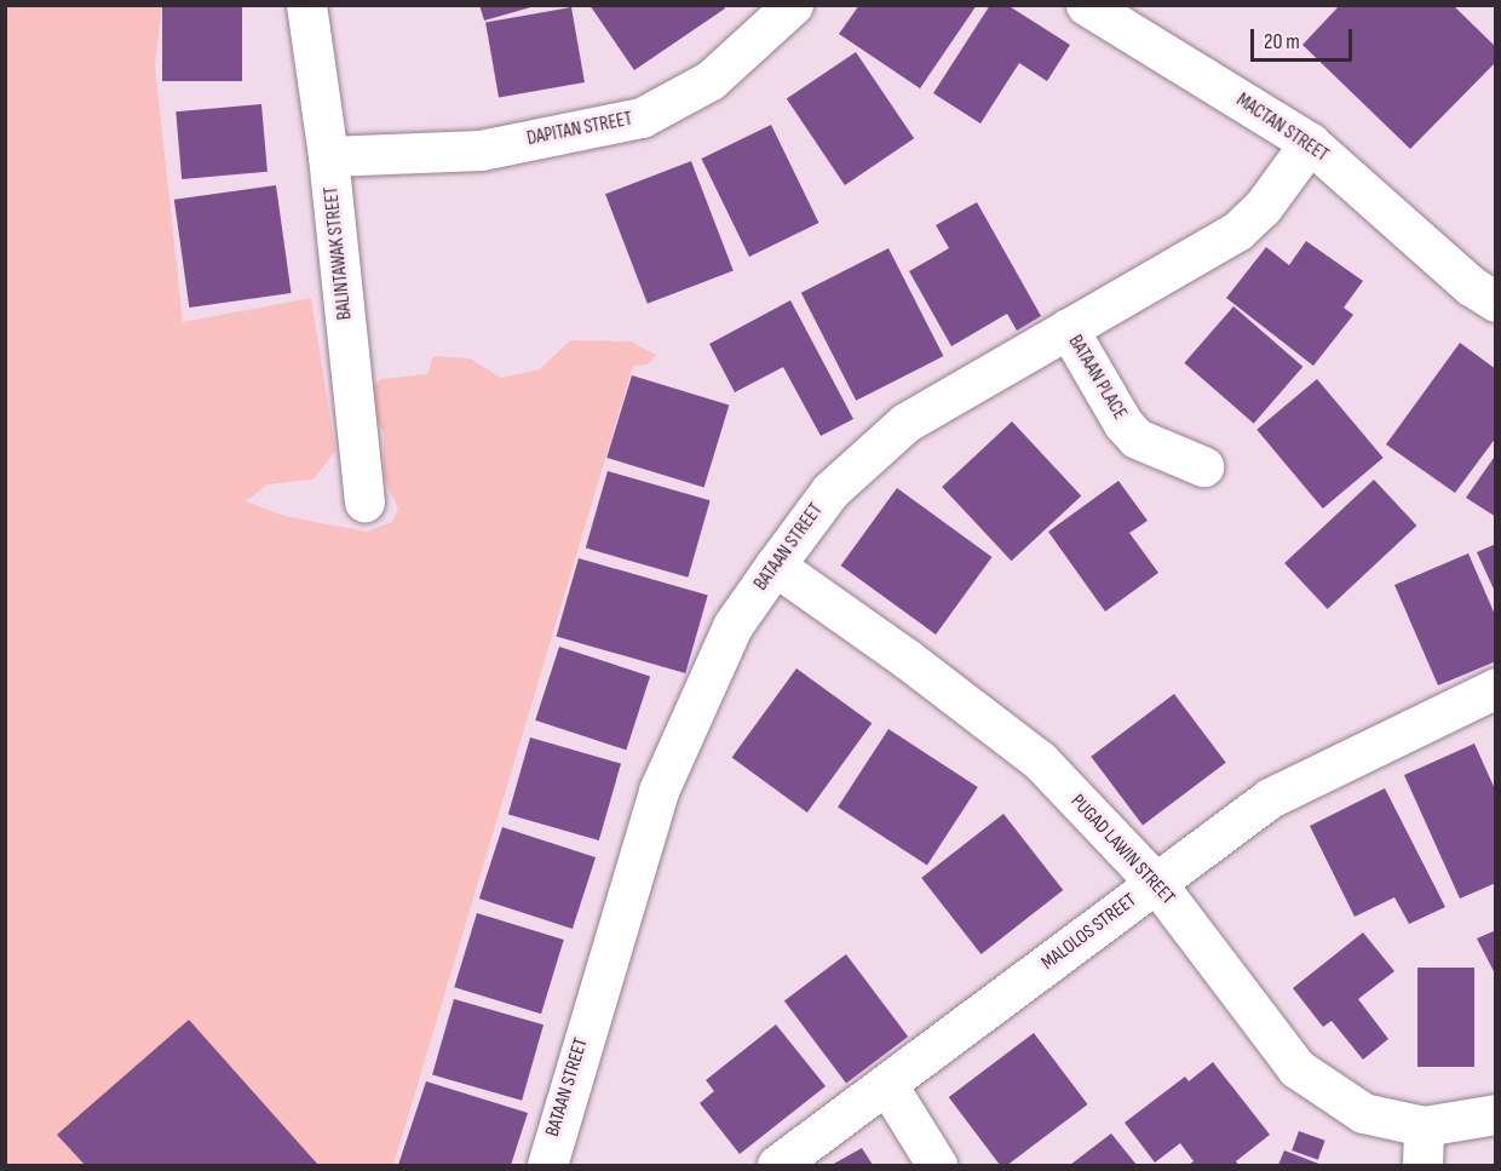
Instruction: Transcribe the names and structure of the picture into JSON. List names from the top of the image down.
{
  "streets": {
    "street": [
      "MACTAN STREET",
      "DAPITAN STREET",
      "BALINTAWAK STREET",
      "BATAAN PLACE",
      "BATAAN STREET",
      "PUGAD LAWIN STREET",
      "MALOLOS STREET"
    ]
  },
  "crossings": [
    ["MACTAN STREET", "BATAAN STREET"],
    ["DAPITAN STREET", "BALINTAWAK STREET"],
    ["BATAAN PLACE", "BATAAN STREET"],
    ["BATAAN STREET", "PUGAD LAWIN STREET"],
    ["PUGAD LAWIN STREET", "MALOLOS STREET"]
  ],
  "scale_bar": "20 m"
}
